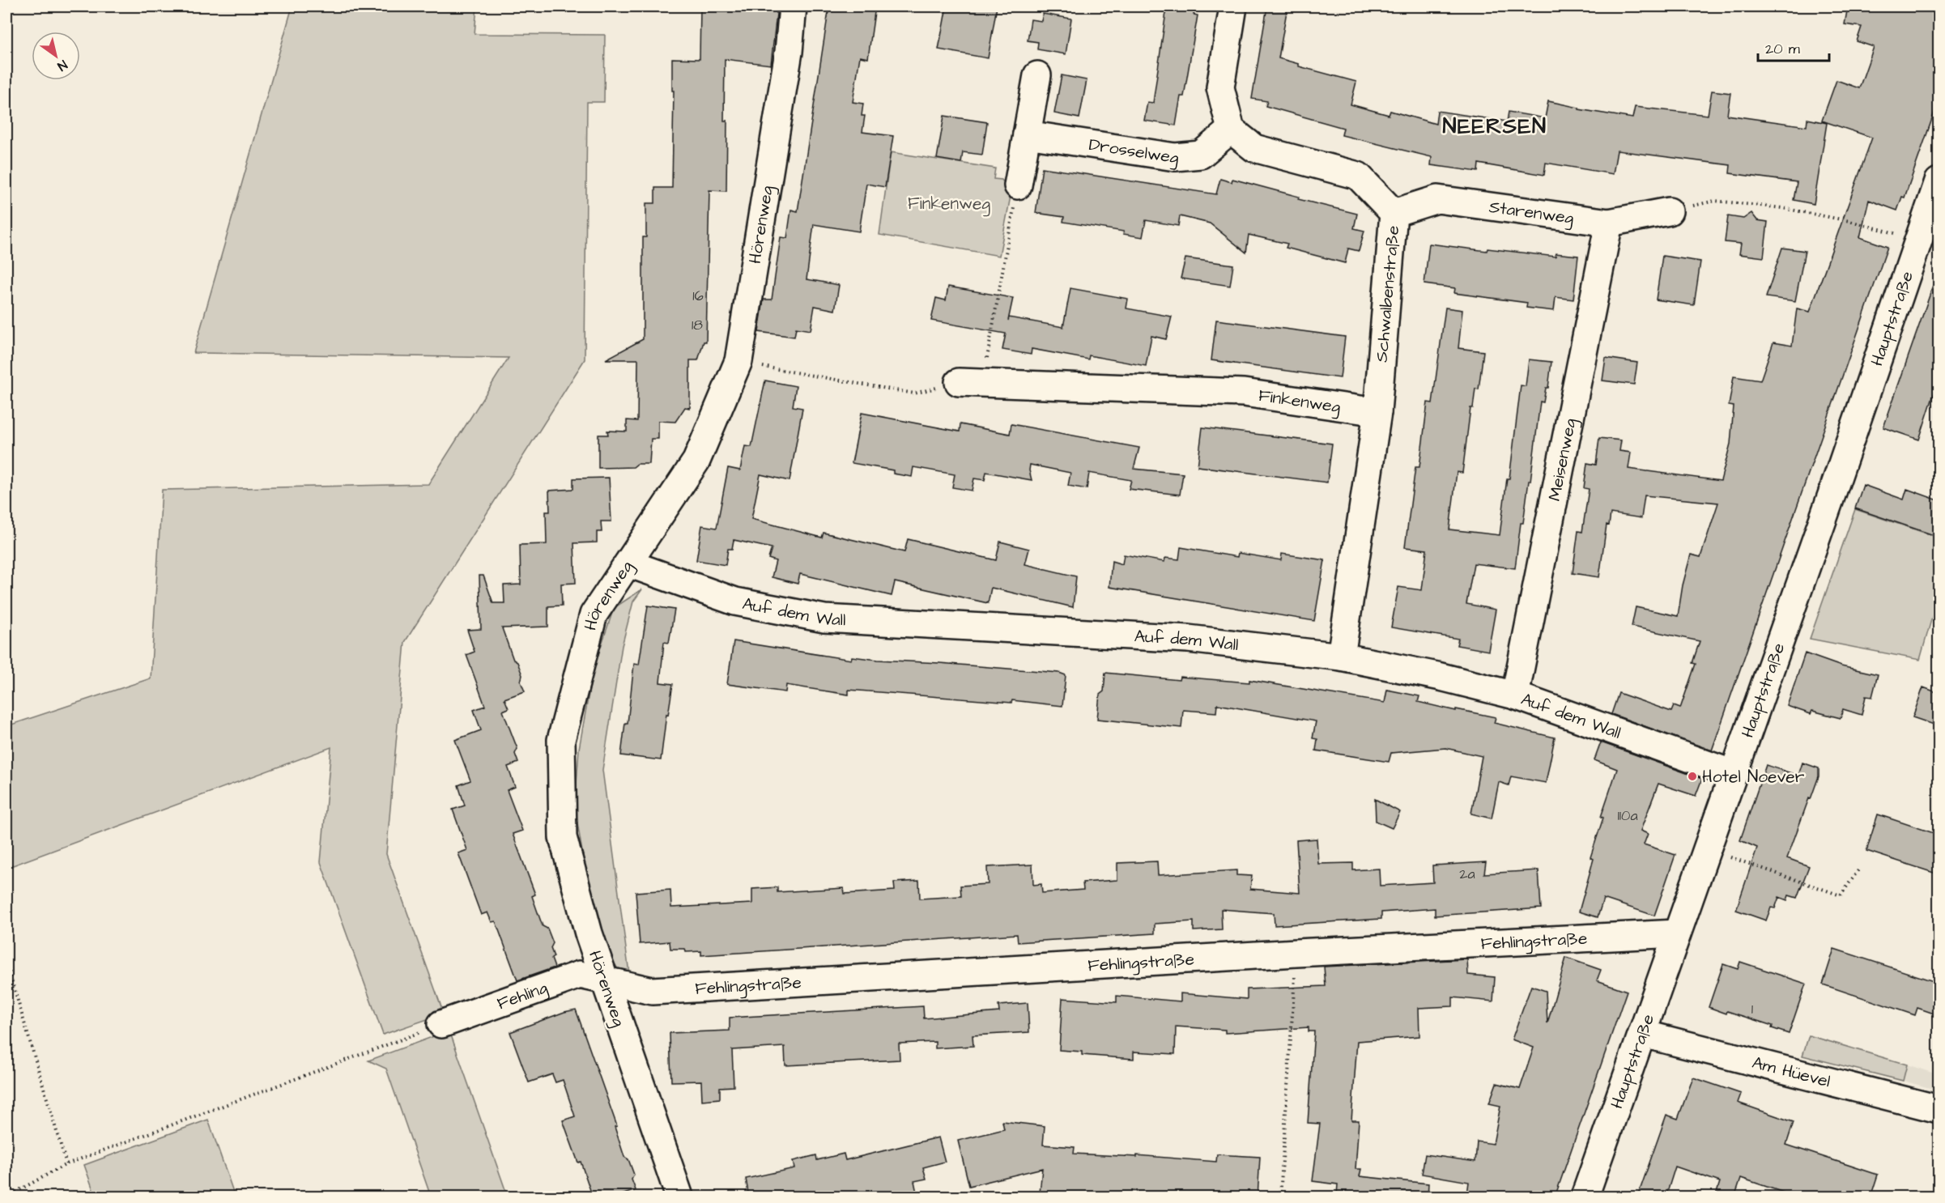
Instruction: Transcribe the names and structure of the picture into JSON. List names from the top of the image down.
{
  "streets": {
    "street": [
      "Drosselweg",
      "Starenweg",
      "Hörenweg",
      "Schwalbenstraße",
      "Hauptstraße",
      "Finkenweg",
      "Meisenweg",
      "Auf dem Wall",
      "Fehlingstraße",
      "Fehling",
      "Am Hüevel"
    ]
  },
  "crossings": [
    ["Drosselweg", "Schwalbenstraße"],
    ["Starenweg", "Schwalbenstraße"],
    ["Starenweg", "Meisenweg"],
    ["Hörenweg", "Auf dem Wall"],
    ["Hörenweg", "Fehlingstraße"],
    ["Hörenweg", "Fehling"],
    ["Schwalbenstraße", "Finkenweg"],
    ["Schwalbenstraße", "Auf dem Wall"],
    ["Hauptstraße", "Auf dem Wall"],
    ["Hauptstraße", "Fehlingstraße"],
    ["Hauptstraße", "Am Hüevel"],
    ["Meisenweg", "Auf dem Wall"],
    ["Fehlingstraße", "Fehling"]
  ],
  "districts": ["NEERSEN"],
  "parks": ["Finkenweg"],
  "places": ["Hotel Noever"],
  "house_numbers": [
    "16",
    "18",
    "110a",
    "2a",
    "1"
  ],
  "scale_bar": "20 m",
  "north": "bottom right"
}
